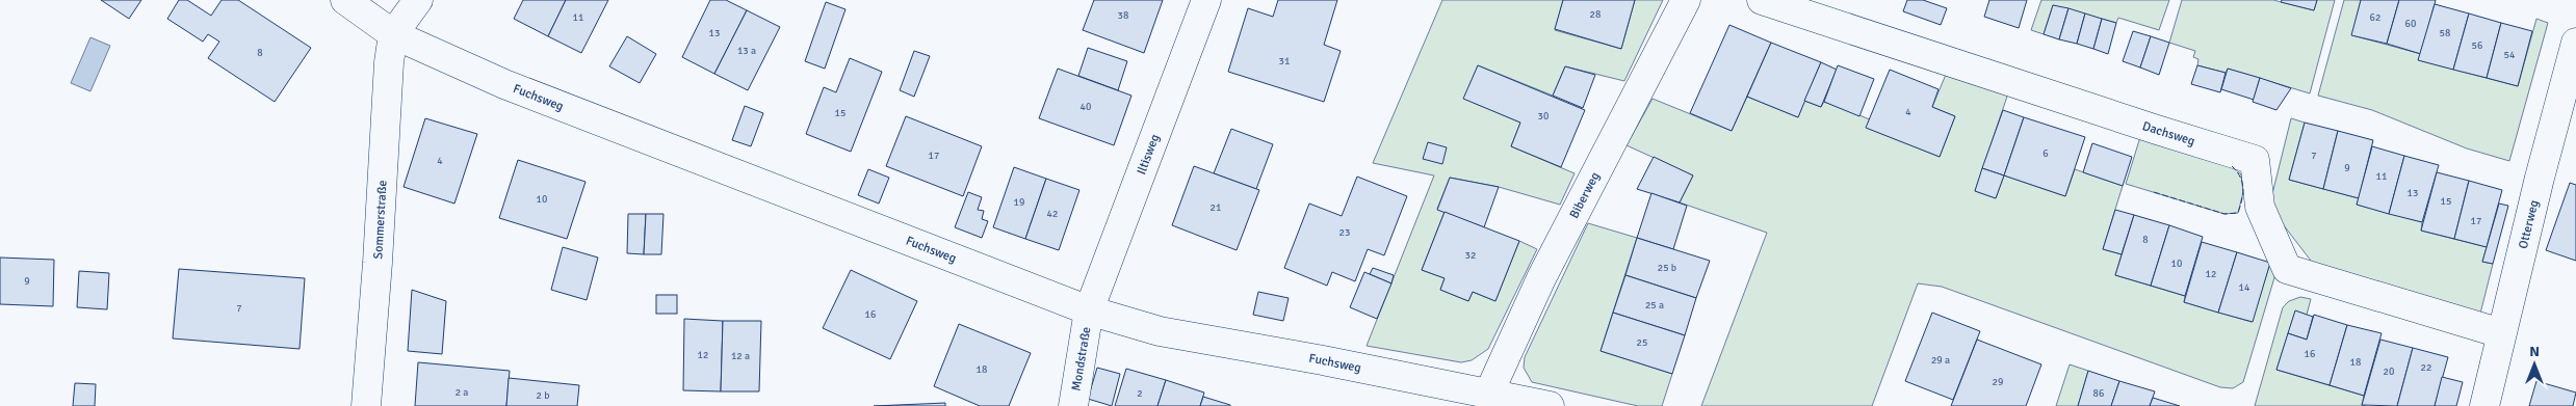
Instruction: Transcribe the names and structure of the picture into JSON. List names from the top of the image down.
{
  "streets": {
    "street": [
      "Fuchsweg",
      "Dachsweg",
      "Iltisweg",
      "Biberweg",
      "Sommerstraße",
      "Otterweg",
      "Mondstraße"
    ]
  },
  "crossings": [
    ["Fuchsweg", "Iltisweg"],
    ["Fuchsweg", "Biberweg"],
    ["Fuchsweg", "Sommerstraße"],
    ["Fuchsweg", "Mondstraße"],
    ["Dachsweg", "Otterweg"],
    ["Iltisweg", "Mondstraße"]
  ],
  "house_numbers": [
    "28",
    "38",
    "11",
    "62",
    "60",
    "13",
    "58",
    "56",
    "13 a",
    "8",
    "54",
    "31",
    "40",
    "4",
    "15",
    "30",
    "6",
    "17",
    "7",
    "4",
    "9",
    "11",
    "13",
    "10",
    "15",
    "19",
    "21",
    "42",
    "17",
    "23",
    "8",
    "32",
    "10",
    "25 b",
    "12",
    "9",
    "14",
    "25 a",
    "7",
    "16",
    "25",
    "16",
    "12",
    "12 a",
    "29 a",
    "18",
    "22",
    "18",
    "20",
    "29",
    "2 a",
    "2",
    "86",
    "2 b"
  ],
  "north": "top"
}
